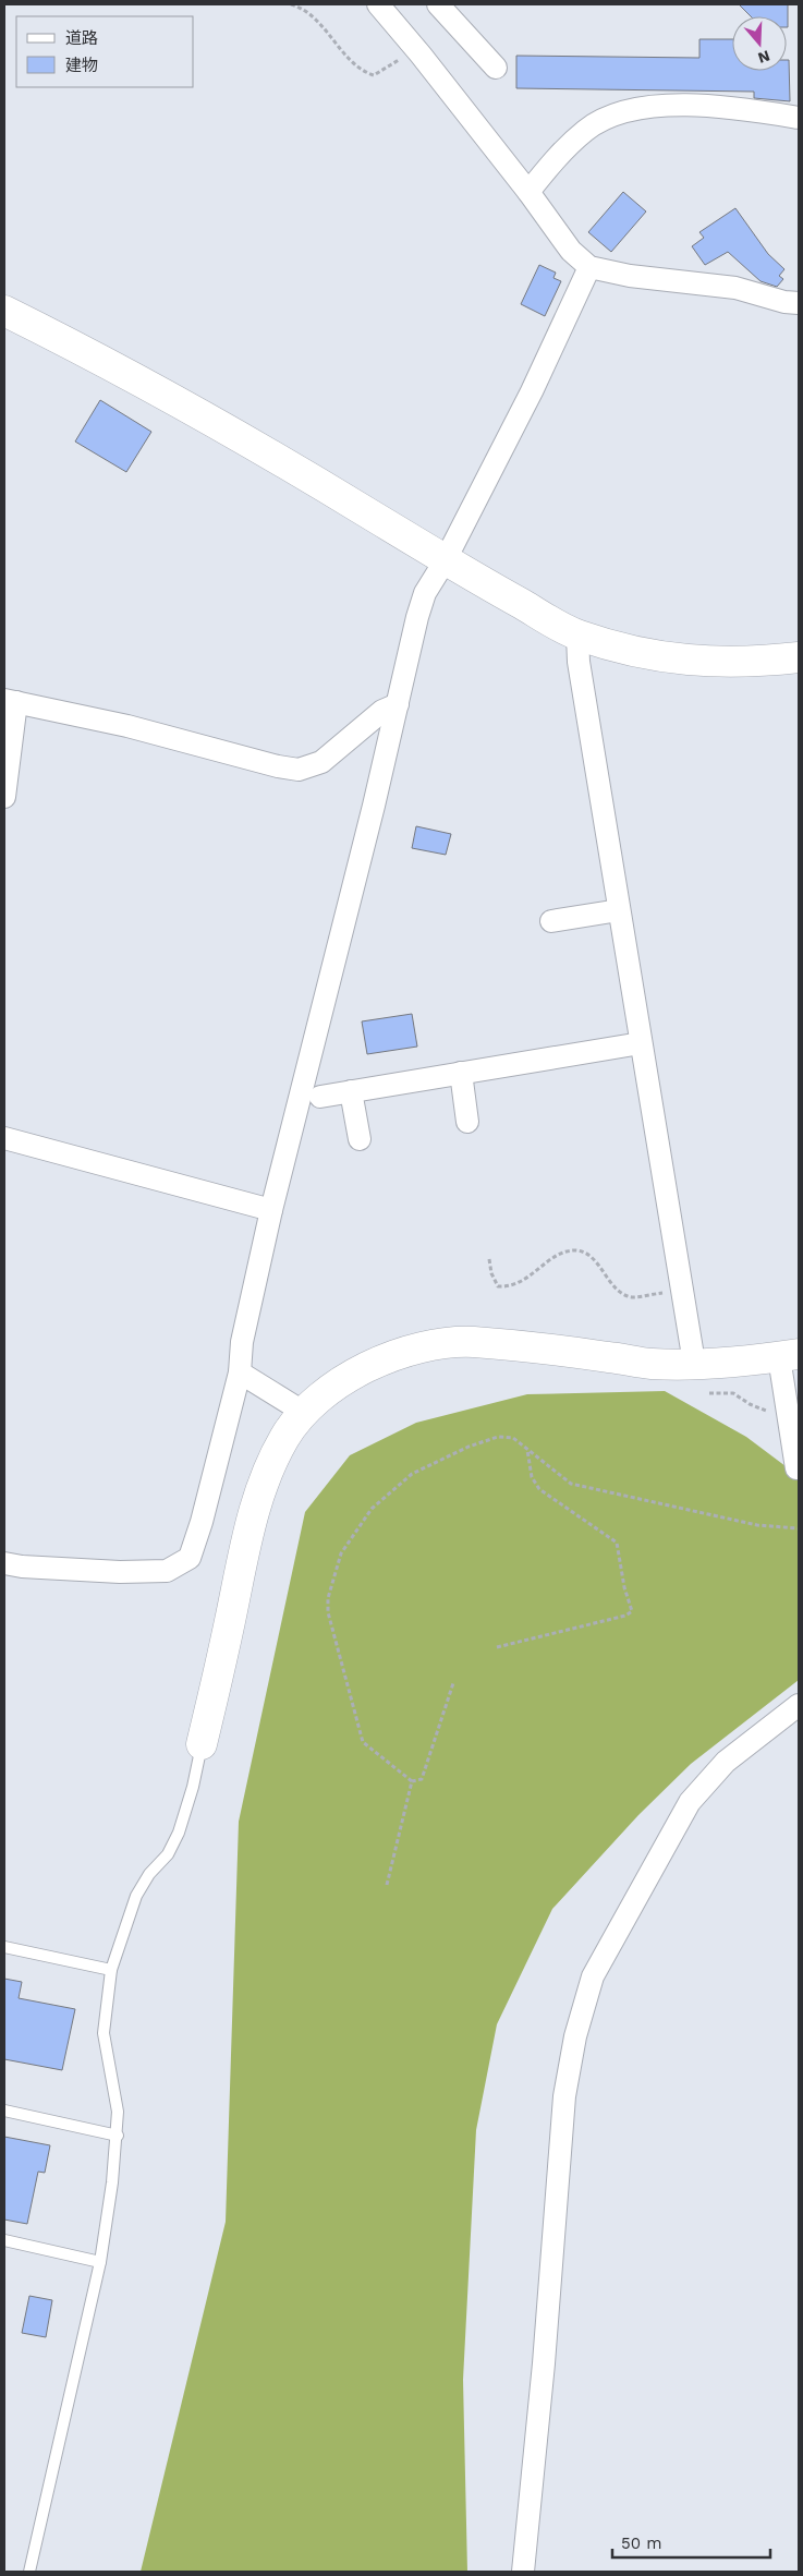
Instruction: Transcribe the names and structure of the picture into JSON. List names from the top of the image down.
{
  "legend": ["道路", "建物"],
  "scale_bar": "50 m",
  "north": "bottom"
}
